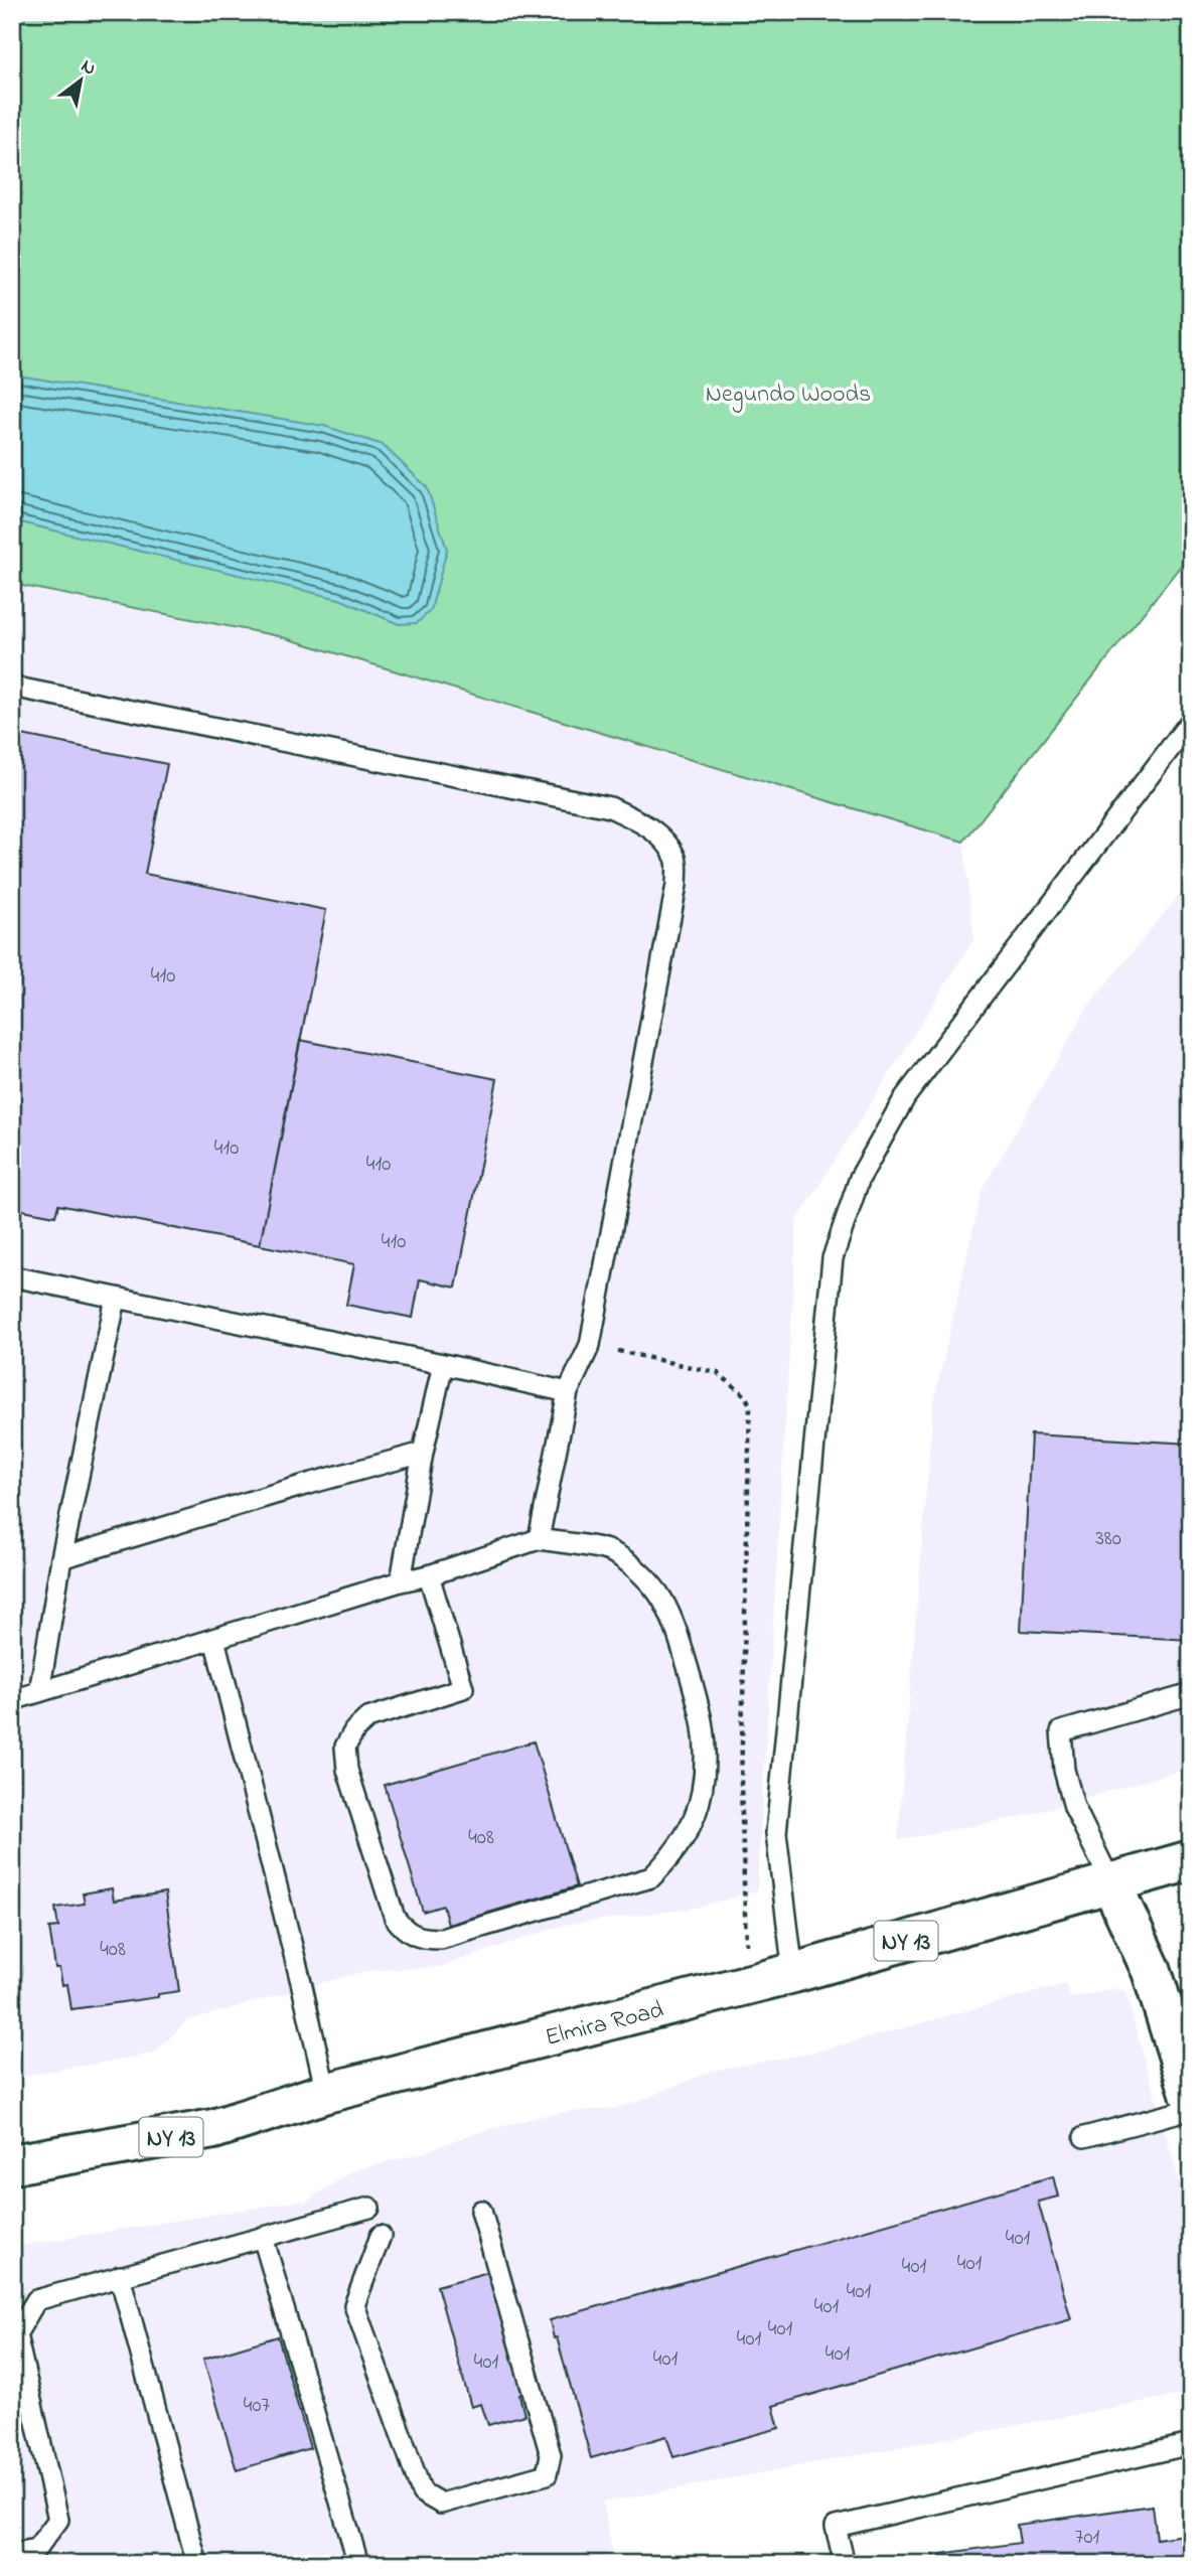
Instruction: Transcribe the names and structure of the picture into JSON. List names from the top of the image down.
{
  "streets": {
    "main road": ["NY 13", "Elmira Road"]
  },
  "parks": ["Negundo Woods"],
  "house_numbers": [
    "410",
    "410",
    "410",
    "410",
    "380",
    "408",
    "408",
    "401",
    "401",
    "401",
    "401",
    "401",
    "401",
    "401",
    "401",
    "401",
    "401",
    "407",
    "701"
  ],
  "north": "top right"
}
